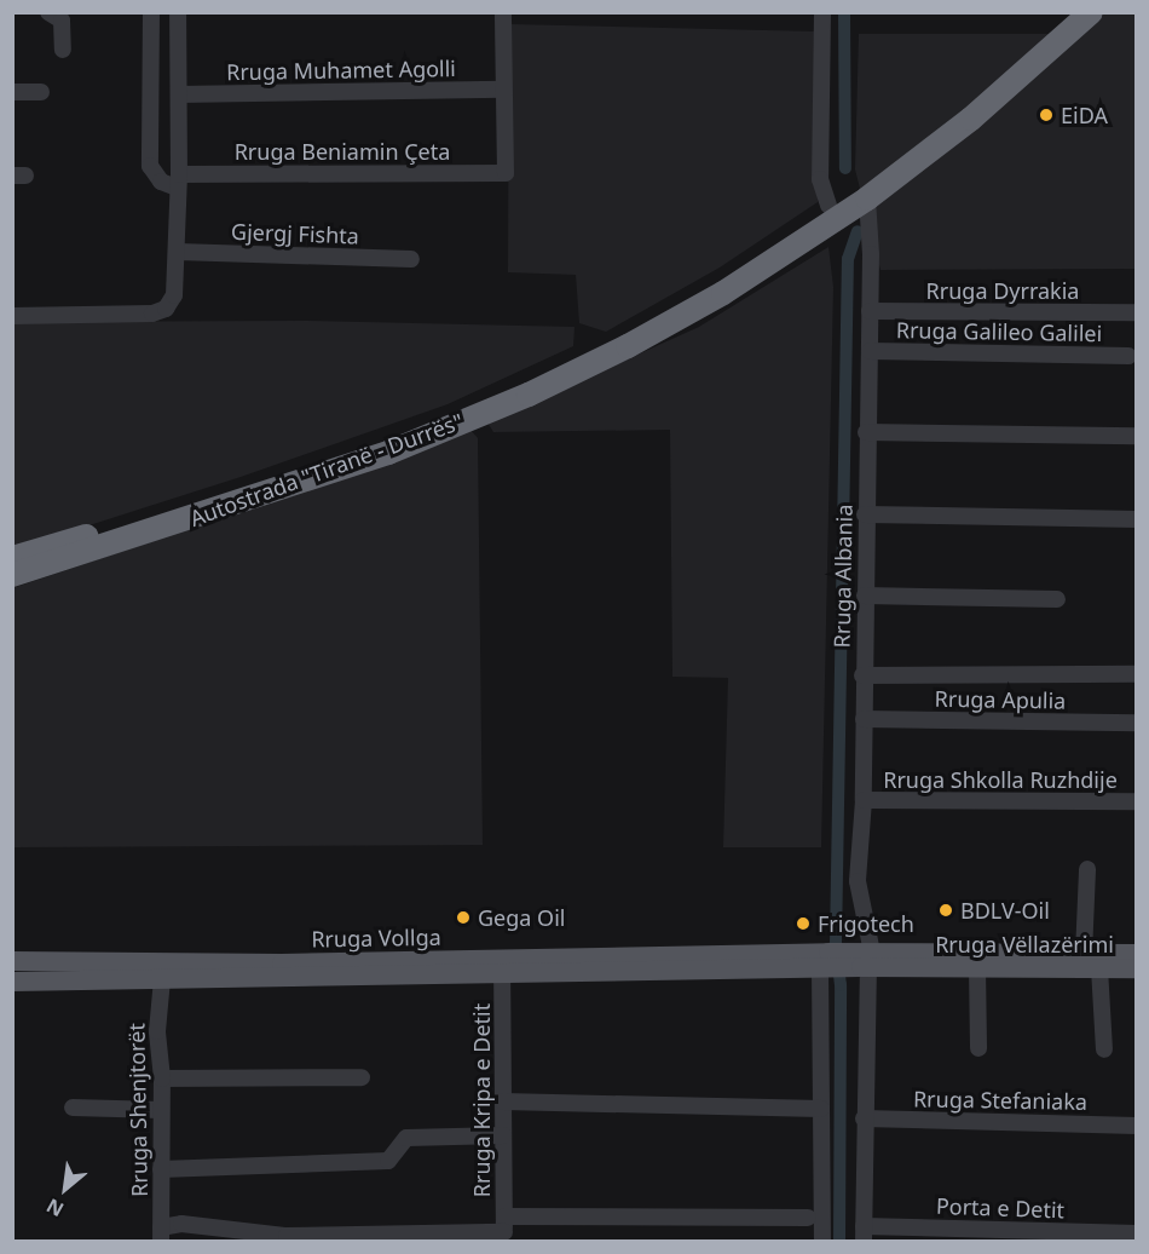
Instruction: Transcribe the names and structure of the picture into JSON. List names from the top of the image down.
{
  "streets": {
    "highway": ["Autostrada \"Tiranë - Durrës\""],
    "main road": ["Rruga Vollga", "Rruga Vëllazërimi"],
    "street": [
      "Rruga Muhamet Agolli",
      "Rruga Beniamin Çeta",
      "Gjergj Fishta",
      "Rruga Dyrrakia",
      "Rruga Galileo Galilei",
      "Rruga Albania",
      "Rruga Apulia",
      "Rruga Shkolla Ruzhdije",
      "Rruga Kripa e Detit",
      "Rruga Stefaniaka",
      "Rruga Shenjtorët",
      "Porta e Detit"
    ]
  },
  "crossings": [
    ["Rruga Muhamet Agolli", "Rruga Beniamin Çeta"],
    ["Rruga Dyrrakia", "Rruga Albania"],
    ["Rruga Galileo Galilei", "Rruga Albania"],
    ["Autostrada \"Tiranë - Durrës\"", "Rruga Albania"],
    ["Rruga Albania", "Rruga Apulia"],
    ["Rruga Albania", "Rruga Shkolla Ruzhdije"],
    ["Rruga Albania", "Rruga Vollga"],
    ["Rruga Albania", "Rruga Vëllazërimi"],
    ["Rruga Albania", "Rruga Stefaniaka"],
    ["Rruga Albania", "Porta e Detit"],
    ["Rruga Vollga", "Rruga Vëllazërimi"],
    ["Rruga Vollga", "Rruga Kripa e Detit"],
    ["Rruga Vollga", "Rruga Shenjtorët"]
  ],
  "places": [
    "EiDA",
    "BDLV-Oil",
    "Gega Oil",
    "Frigotech"
  ],
  "north": "bottom left"
}
